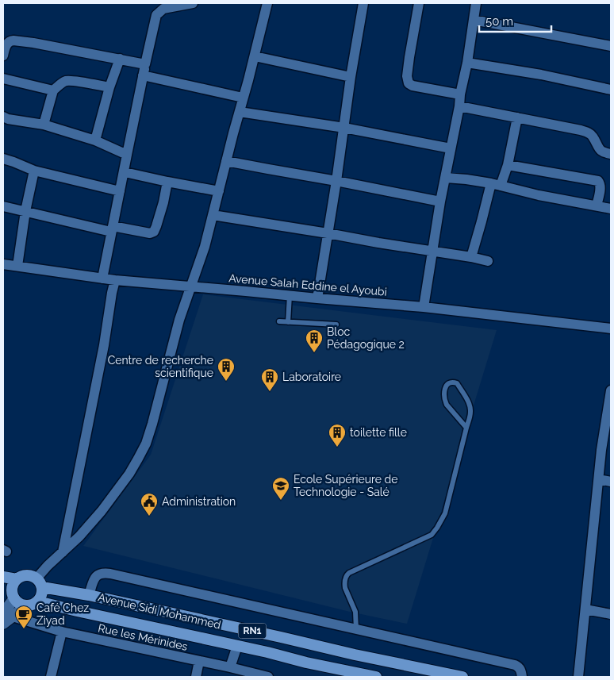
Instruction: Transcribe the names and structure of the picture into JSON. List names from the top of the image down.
{
  "streets": {
    "main road": ["Avenue Sidi Mohammed", "RN1"],
    "street": ["Avenue Salah Eddine el Ayoubi", "Rue les Mérinides"]
  },
  "crossings": [
    ["Avenue Sidi Mohammed", "RN1"]
  ],
  "places": {
    "building": [
      "Bloc Pédagogique 2",
      "Centre de recherche scientifique",
      "Laboratoire",
      "toilette fille"
    ],
    "school or university": ["Ecole Supérieure de Technologie - Salé"],
    "public building": ["Administration"],
    "cafe": ["Café Chez Ziyad"]
  },
  "scale_bar": "50 m"
}
